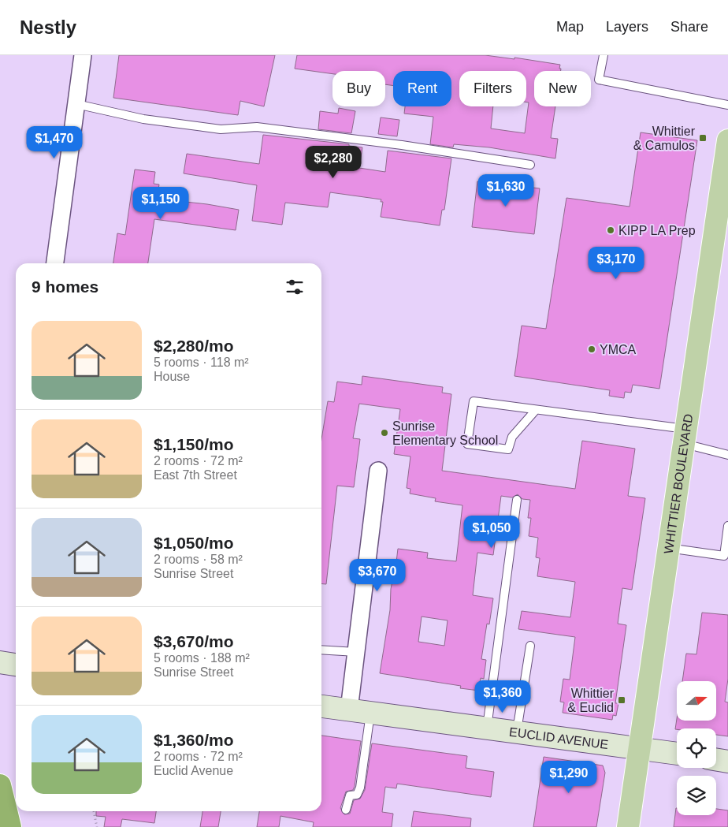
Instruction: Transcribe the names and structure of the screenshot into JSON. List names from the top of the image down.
{
  "streets": {
    "main road": ["WHITTIER BOULEVARD"],
    "street": ["EUCLID AVENUE"]
  },
  "crossings": [
    ["WHITTIER BOULEVARD", "EUCLID AVENUE"]
  ],
  "places": {
    "transit": ["Whittier & Camulos", "Whittier & Euclid"],
    "other": ["KIPP LA Prep", "YMCA", "Sunrise Elementary School"]
  },
  "north": "right",
  "page": {
    "header": "Nestly",
    "nav": ["Map", "Layers", "Share"],
    "chip": [
      "Buy",
      "Rent",
      "Filters",
      "New"
    ],
    "price": [
      "$1,470",
      "$2,280",
      "$1,630",
      "$1,150",
      "$3,170",
      "$1,050",
      "$3,670",
      "$1,360",
      "$1,290"
    ],
    "heading": "9 homes",
    "list": [
      {
        "name": "$2,280/mo",
        "note": "5 rooms · 118 m² · House"
      },
      {
        "name": "$1,150/mo",
        "note": "2 rooms · 72 m² · East 7th Street"
      },
      {
        "name": "$1,050/mo",
        "note": "2 rooms · 58 m² · Sunrise Street"
      },
      {
        "name": "$3,670/mo",
        "note": "5 rooms · 188 m² · Sunrise Street"
      },
      {
        "name": "$1,360/mo",
        "note": "2 rooms · 72 m² · Euclid Avenue"
      }
    ]
  }
}
